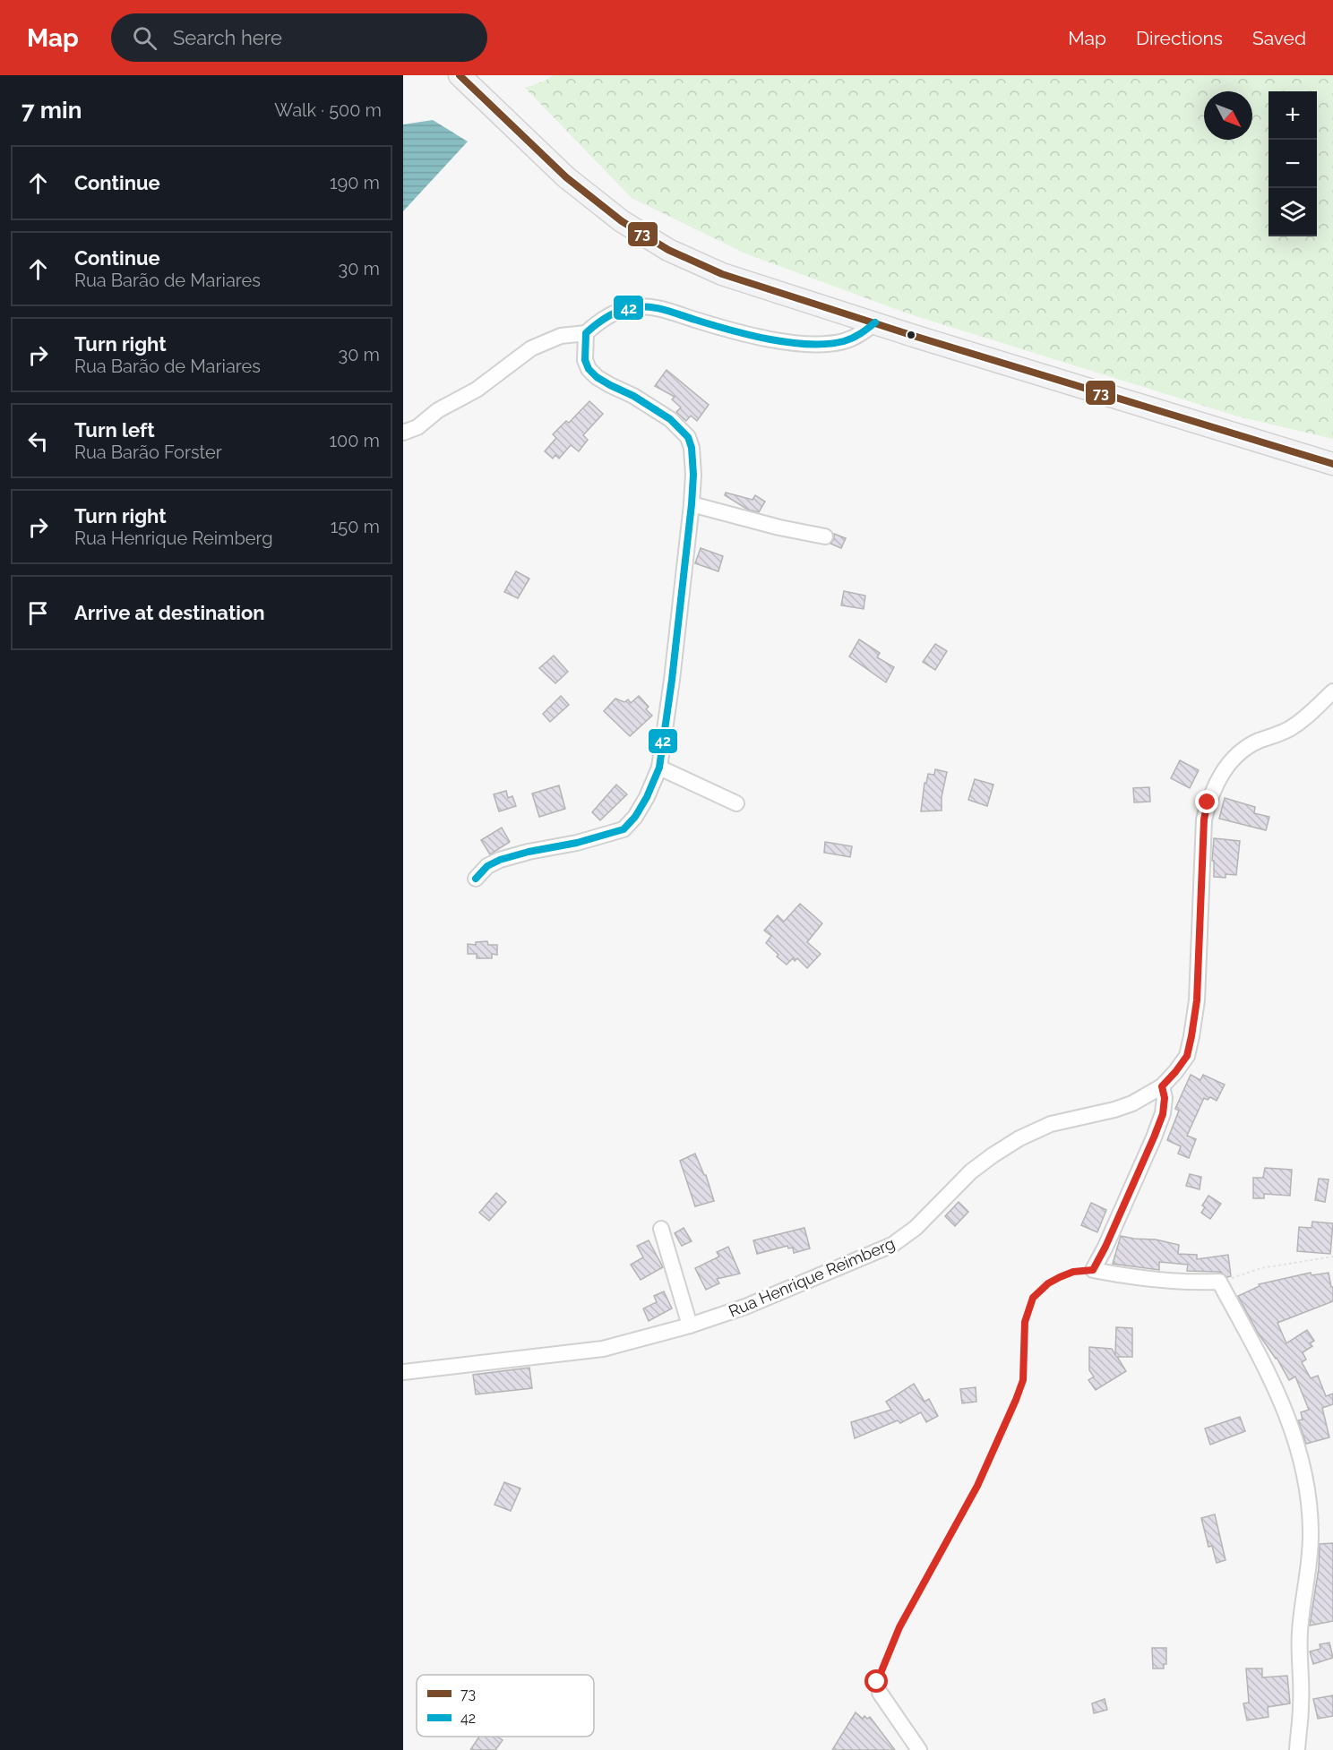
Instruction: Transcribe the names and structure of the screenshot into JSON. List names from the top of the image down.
{
  "streets": {
    "street": ["Rua Henrique Reimberg"]
  },
  "lines": ["transit line 73", "transit line 42"],
  "legend": ["73", "42"],
  "north": "bottom right",
  "page": {
    "header": "Map",
    "search": "Search here",
    "nav": ["Map", "Directions", "Saved"],
    "heading": ["7 min", "Walk · 500 m"],
    "map_buttons": ["+", "−"],
    "list": [
      ["Continue", "190 m"],
      ["Continue", "Rua Barão de Mariares", "30 m"],
      ["Turn right", "Rua Barão de Mariares", "30 m"],
      ["Turn left", "Rua Barão Forster", "100 m"],
      ["Turn right", "Rua Henrique Reimberg", "150 m"],
      "Arrive at destination"
    ]
  }
}
